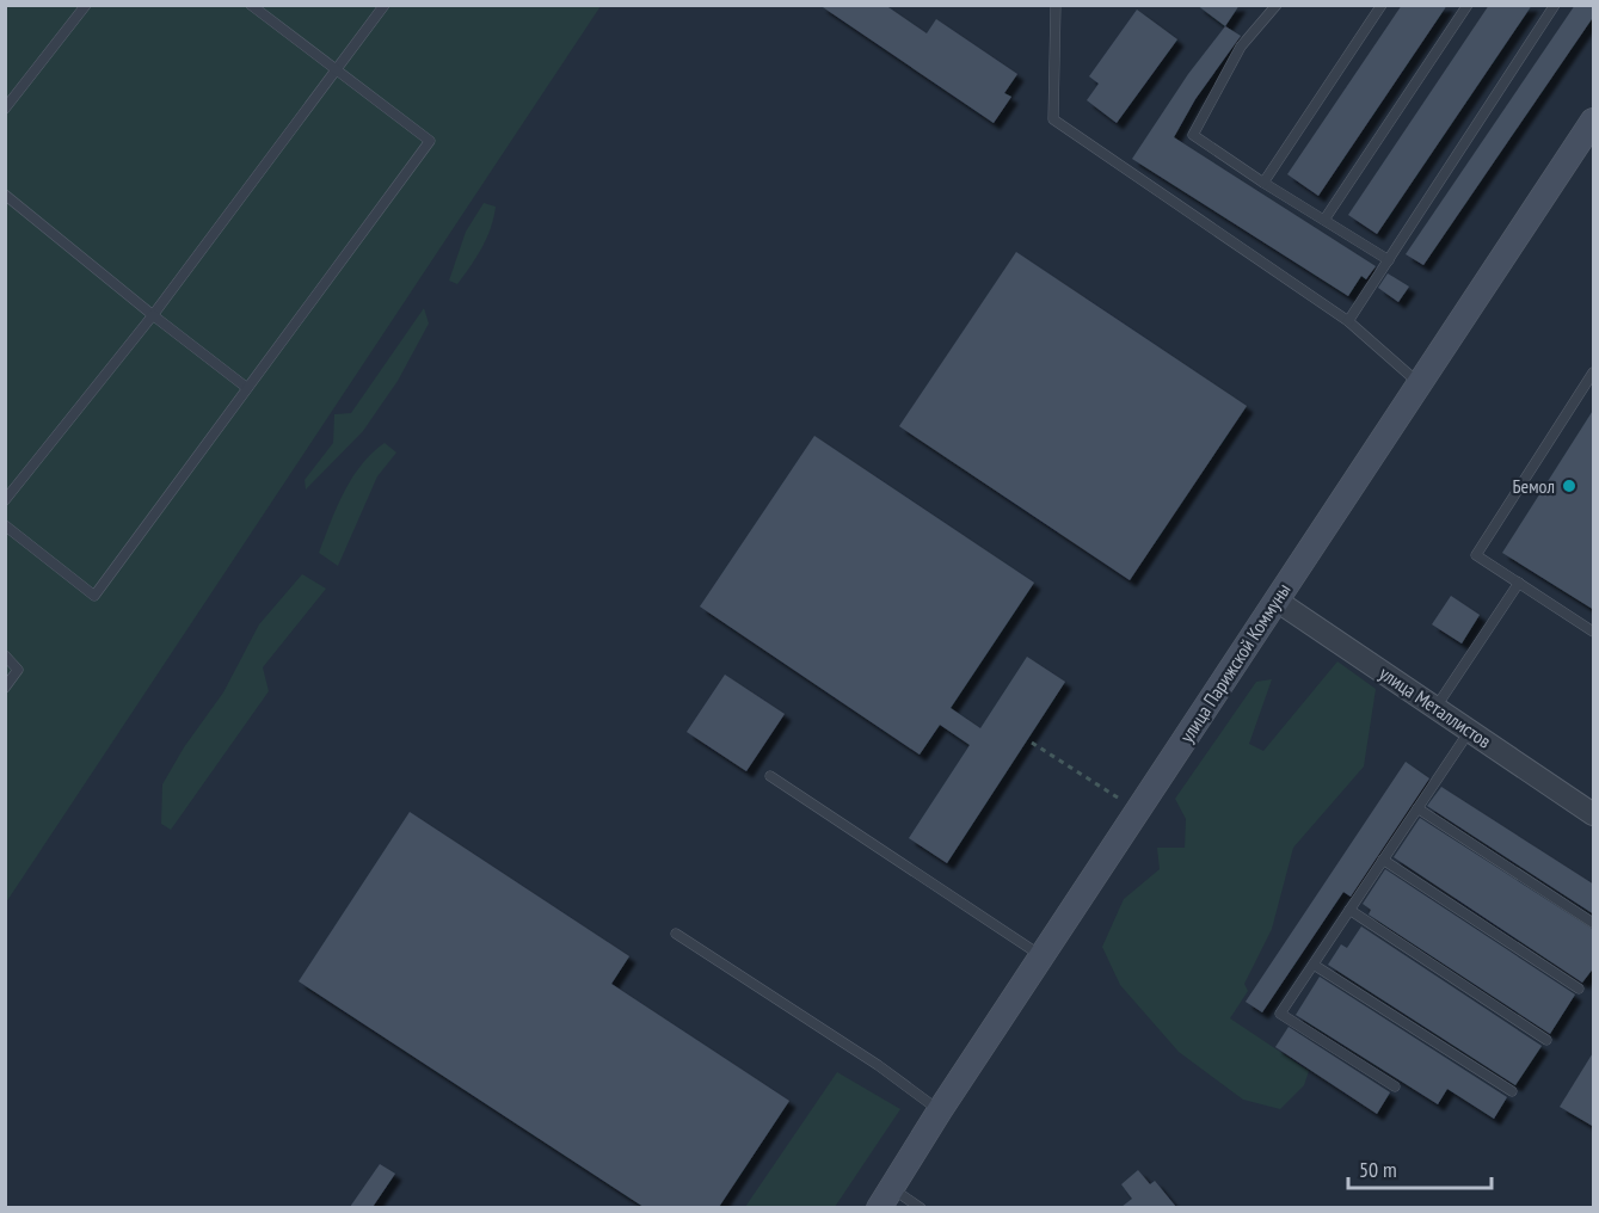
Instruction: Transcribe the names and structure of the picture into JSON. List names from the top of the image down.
{
  "streets": {
    "main road": ["улица Парижской Коммуны"],
    "street": ["улица Металлистов"]
  },
  "crossings": [
    ["улица Парижской Коммуны", "улица Металлистов"]
  ],
  "places": ["Бемол"],
  "scale_bar": "50 m"
}
